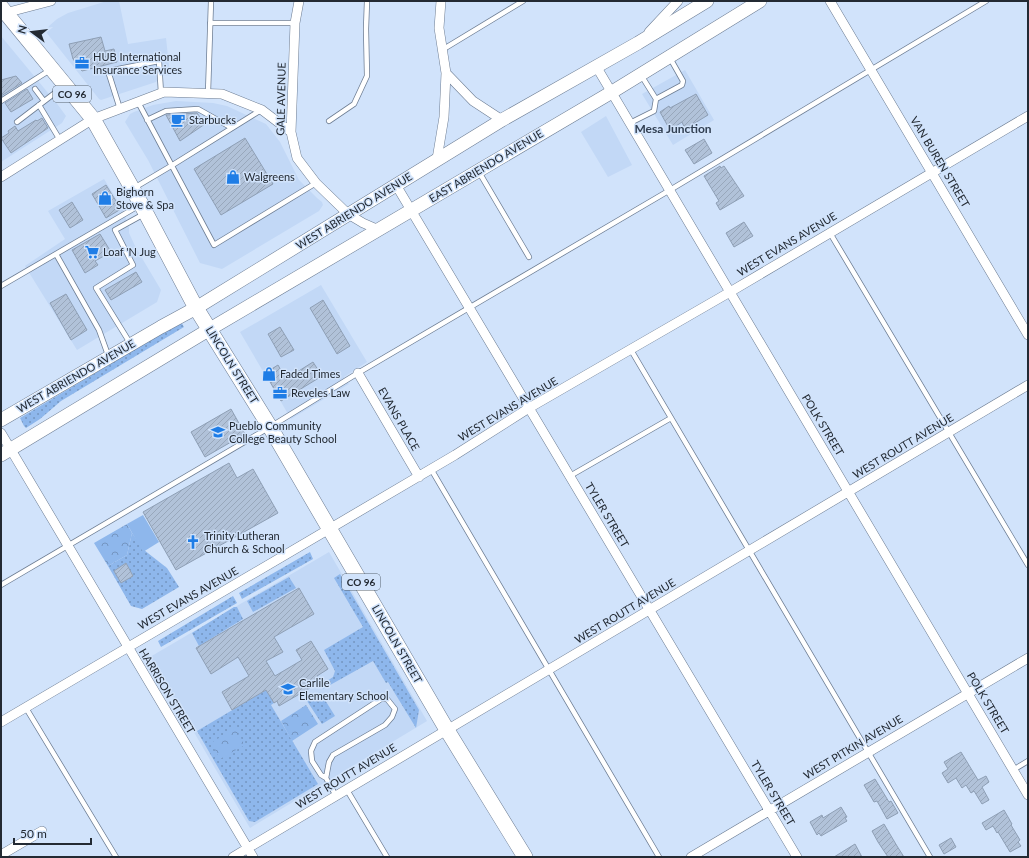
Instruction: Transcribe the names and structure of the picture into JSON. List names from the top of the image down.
{
  "streets": {
    "main road": [
      "CO 96",
      "EAST ABRIENDO AVENUE",
      "WEST ABRIENDO AVENUE",
      "LINCOLN STREET"
    ],
    "street": [
      "GALE AVENUE",
      "VAN BUREN STREET",
      "WEST EVANS AVENUE",
      "EVANS PLACE",
      "POLK STREET",
      "WEST ROUTT AVENUE",
      "TYLER STREET",
      "HARRISON STREET",
      "WEST PITKIN AVENUE"
    ]
  },
  "crossings": [
    ["CO 96", "WEST ABRIENDO AVENUE"],
    ["CO 96", "LINCOLN STREET"],
    ["GALE AVENUE", "EAST ABRIENDO AVENUE"],
    ["GALE AVENUE", "WEST ABRIENDO AVENUE"],
    ["VAN BUREN STREET", "WEST EVANS AVENUE"],
    ["EAST ABRIENDO AVENUE", "LINCOLN STREET"],
    ["EAST ABRIENDO AVENUE", "POLK STREET"],
    ["EAST ABRIENDO AVENUE", "TYLER STREET"],
    ["WEST ABRIENDO AVENUE", "LINCOLN STREET"],
    ["WEST ABRIENDO AVENUE", "POLK STREET"],
    ["WEST ABRIENDO AVENUE", "TYLER STREET"],
    ["WEST EVANS AVENUE", "LINCOLN STREET"],
    ["WEST EVANS AVENUE", "EVANS PLACE"],
    ["WEST EVANS AVENUE", "POLK STREET"],
    ["WEST EVANS AVENUE", "TYLER STREET"],
    ["WEST EVANS AVENUE", "HARRISON STREET"],
    ["LINCOLN STREET", "WEST ROUTT AVENUE"],
    ["POLK STREET", "WEST ROUTT AVENUE"],
    ["POLK STREET", "WEST PITKIN AVENUE"],
    ["WEST ROUTT AVENUE", "TYLER STREET"],
    ["WEST ROUTT AVENUE", "HARRISON STREET"],
    ["TYLER STREET", "WEST PITKIN AVENUE"]
  ],
  "districts": ["Mesa Junction"],
  "places": {
    "office": ["HUB International Insurance Services", "Reveles Law"],
    "cafe": ["Starbucks"],
    "shop": ["Walgreens", "Bighorn Stove & Spa", "Faded Times"],
    "supermarket": ["Loaf 'N Jug"],
    "school or university": ["Pueblo Community College Beauty School", "Carlile Elementary School"],
    "church": ["Trinity Lutheran Church & School"]
  },
  "scale_bar": "50 m",
  "north": "left"
}
